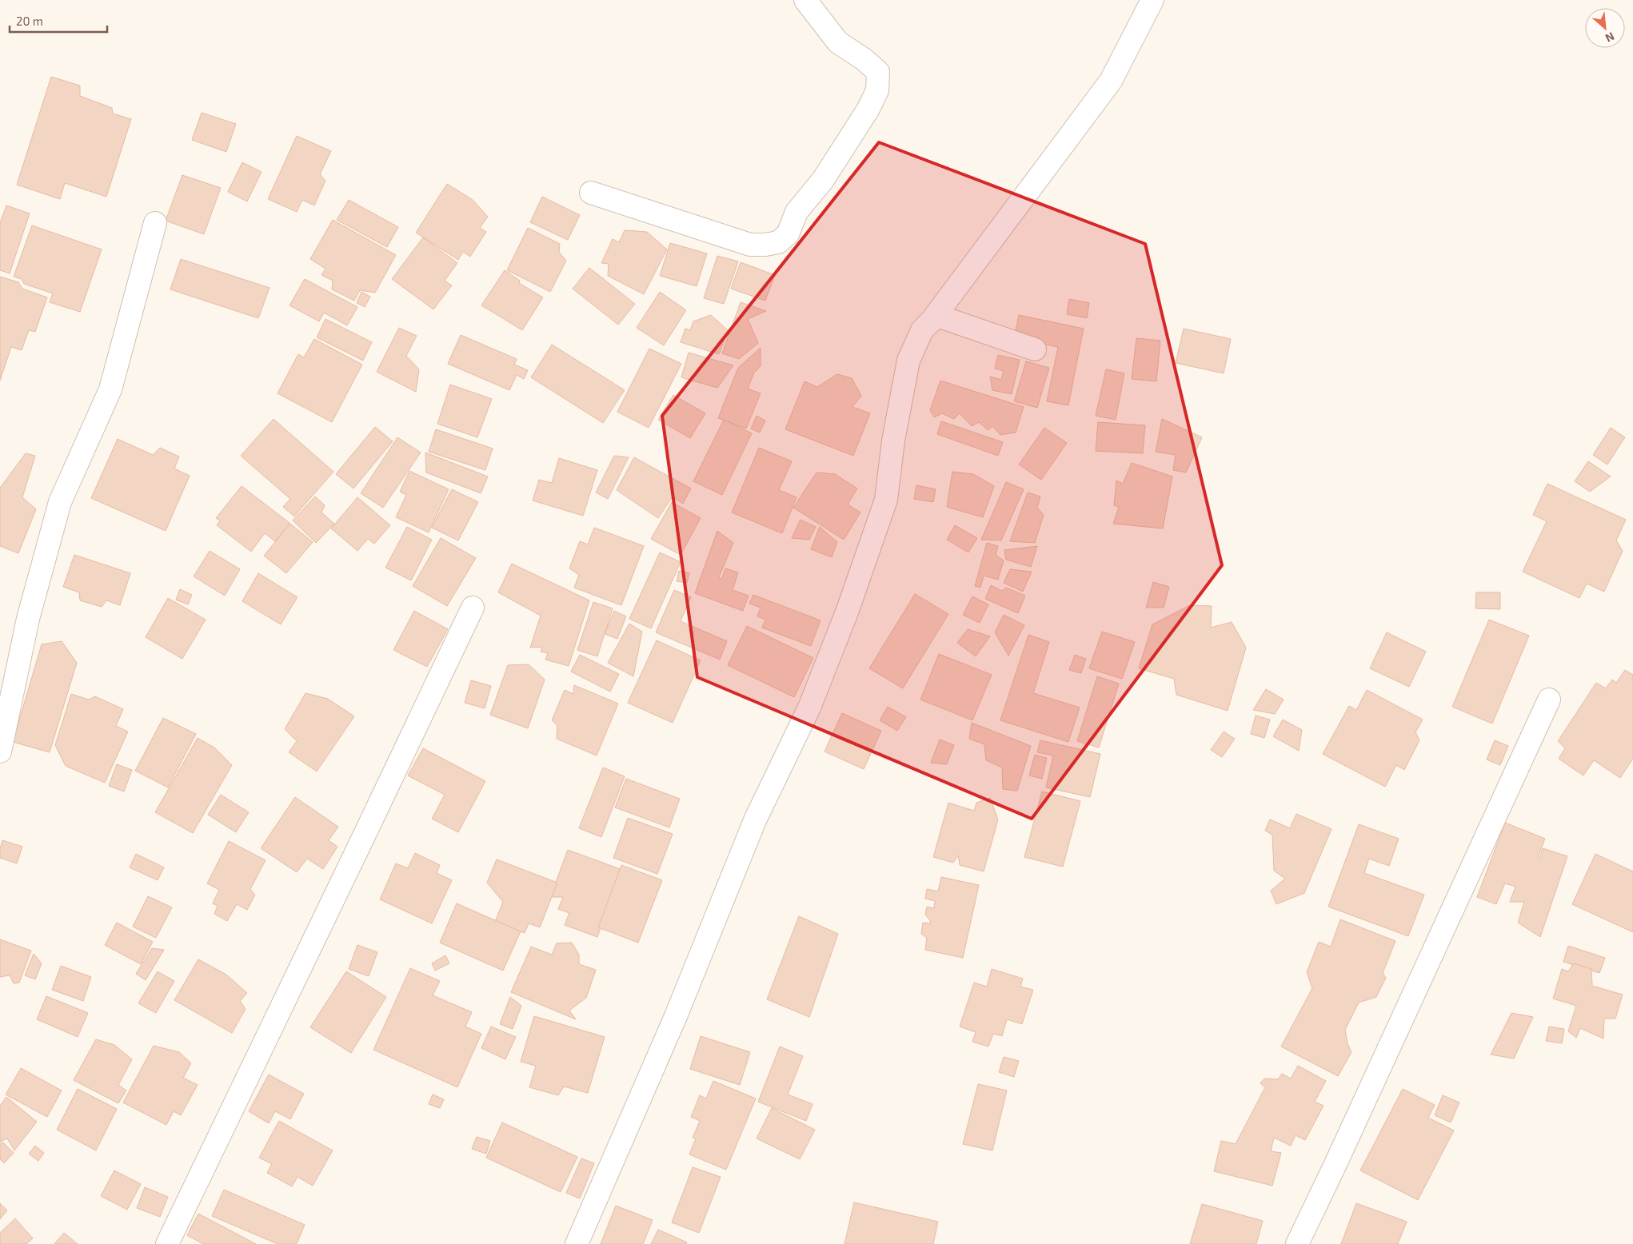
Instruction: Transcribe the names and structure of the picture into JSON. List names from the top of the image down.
{
  "scale_bar": "20 m",
  "north": "bottom right"
}
